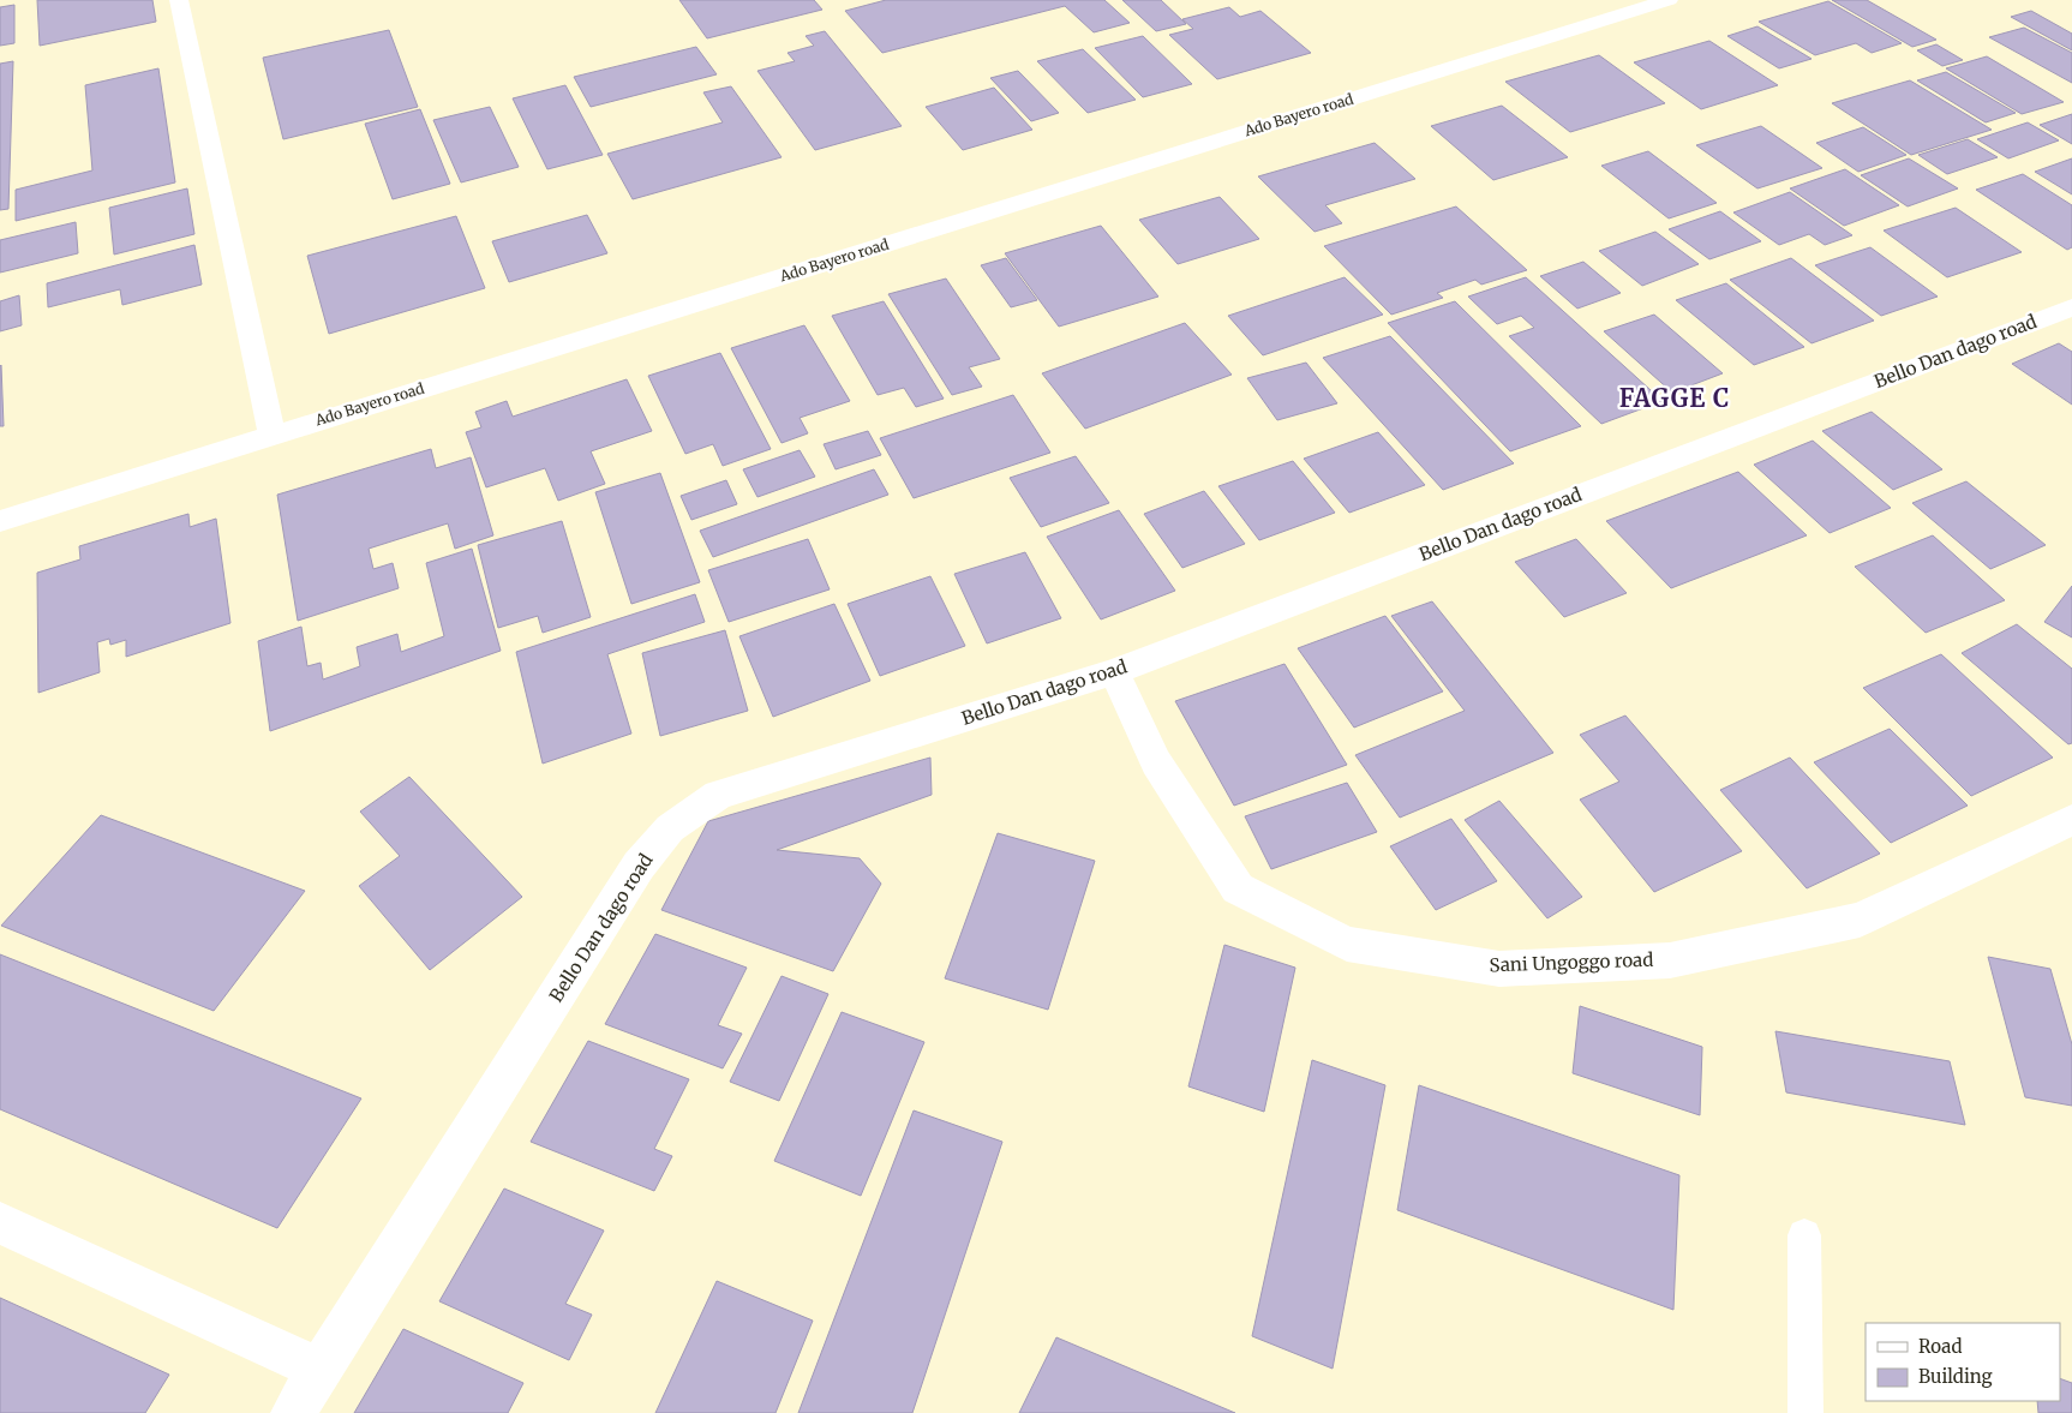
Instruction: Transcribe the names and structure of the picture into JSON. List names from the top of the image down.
{
  "streets": {
    "street": ["Ado Bayero road", "Bello Dan dago road", "Sani Ungoggo road"]
  },
  "crossings": [
    ["Bello Dan dago road", "Sani Ungoggo road"]
  ],
  "districts": ["FAGGE C"],
  "legend": ["Road", "Building"]
}
